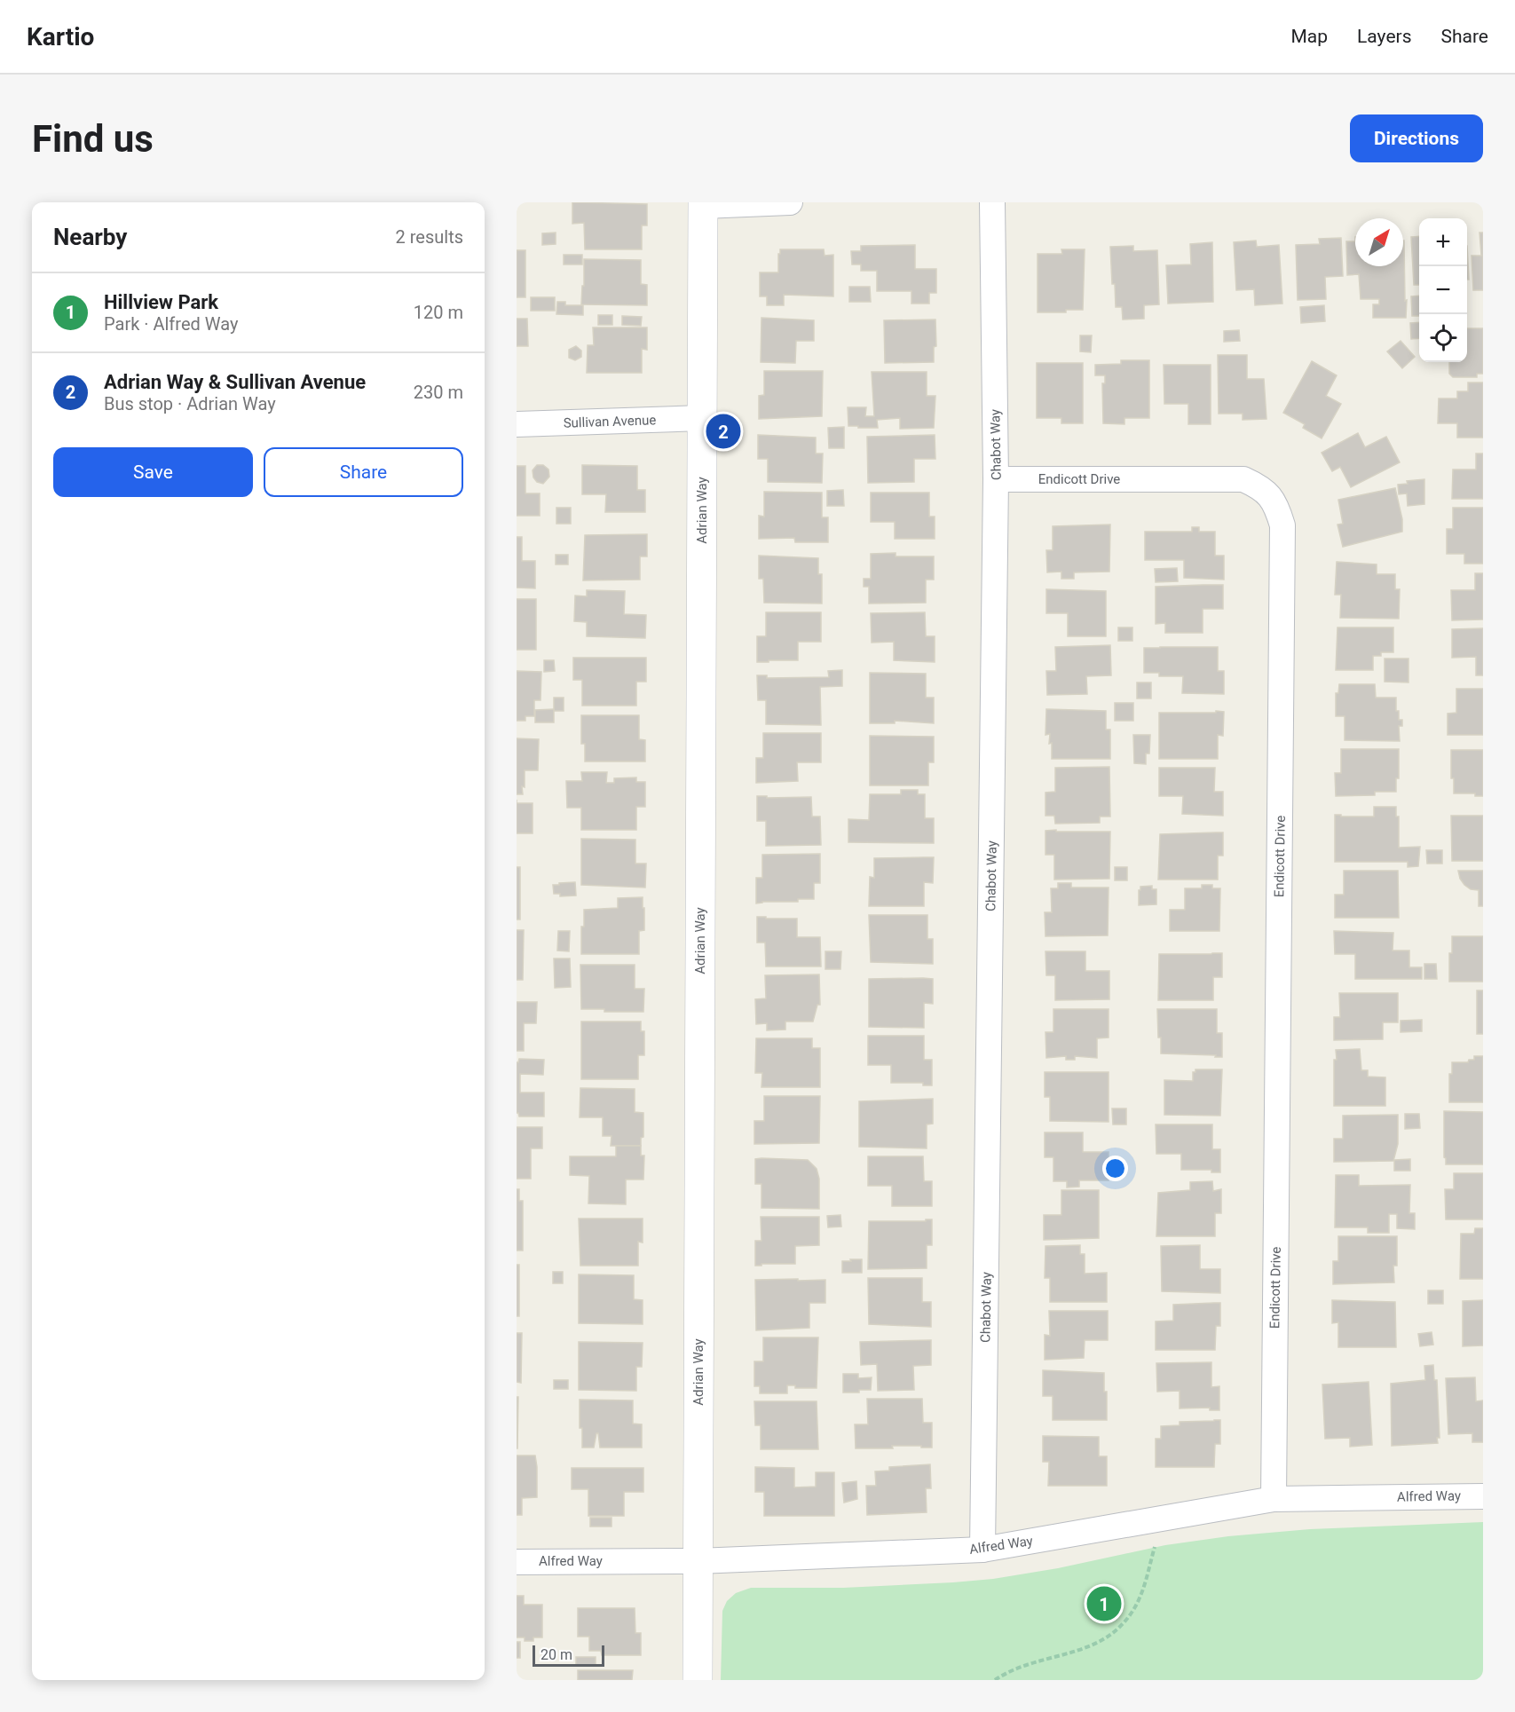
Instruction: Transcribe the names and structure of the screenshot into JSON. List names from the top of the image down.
{
  "streets": {
    "street": [
      "Sullivan Avenue",
      "Chabot Way",
      "Endicott Drive",
      "Adrian Way",
      "Alfred Way"
    ]
  },
  "crossings": [
    ["Sullivan Avenue", "Adrian Way"],
    ["Chabot Way", "Endicott Drive"],
    ["Chabot Way", "Alfred Way"],
    ["Endicott Drive", "Alfred Way"],
    ["Adrian Way", "Alfred Way"]
  ],
  "scale_bar": "20 m",
  "north": "top right",
  "page": {
    "header": "Kartio",
    "nav": ["Map", "Layers", "Share"],
    "buttons": [
      "Directions",
      ["Save", "Share"]
    ],
    "title": "Find us",
    "heading": ["Nearby", "2 results"],
    "map_buttons": ["+", "−"],
    "list": [
      {
        "mark": "1",
        "name": "Hillview Park",
        "note": "Park · Alfred Way",
        "value": "120 m"
      },
      {
        "mark": "2",
        "name": "Adrian Way & Sullivan Avenue",
        "note": "Bus stop · Adrian Way",
        "value": "230 m"
      }
    ],
    "pins": ["2", "1"],
    "scale": "20 m"
  }
}
